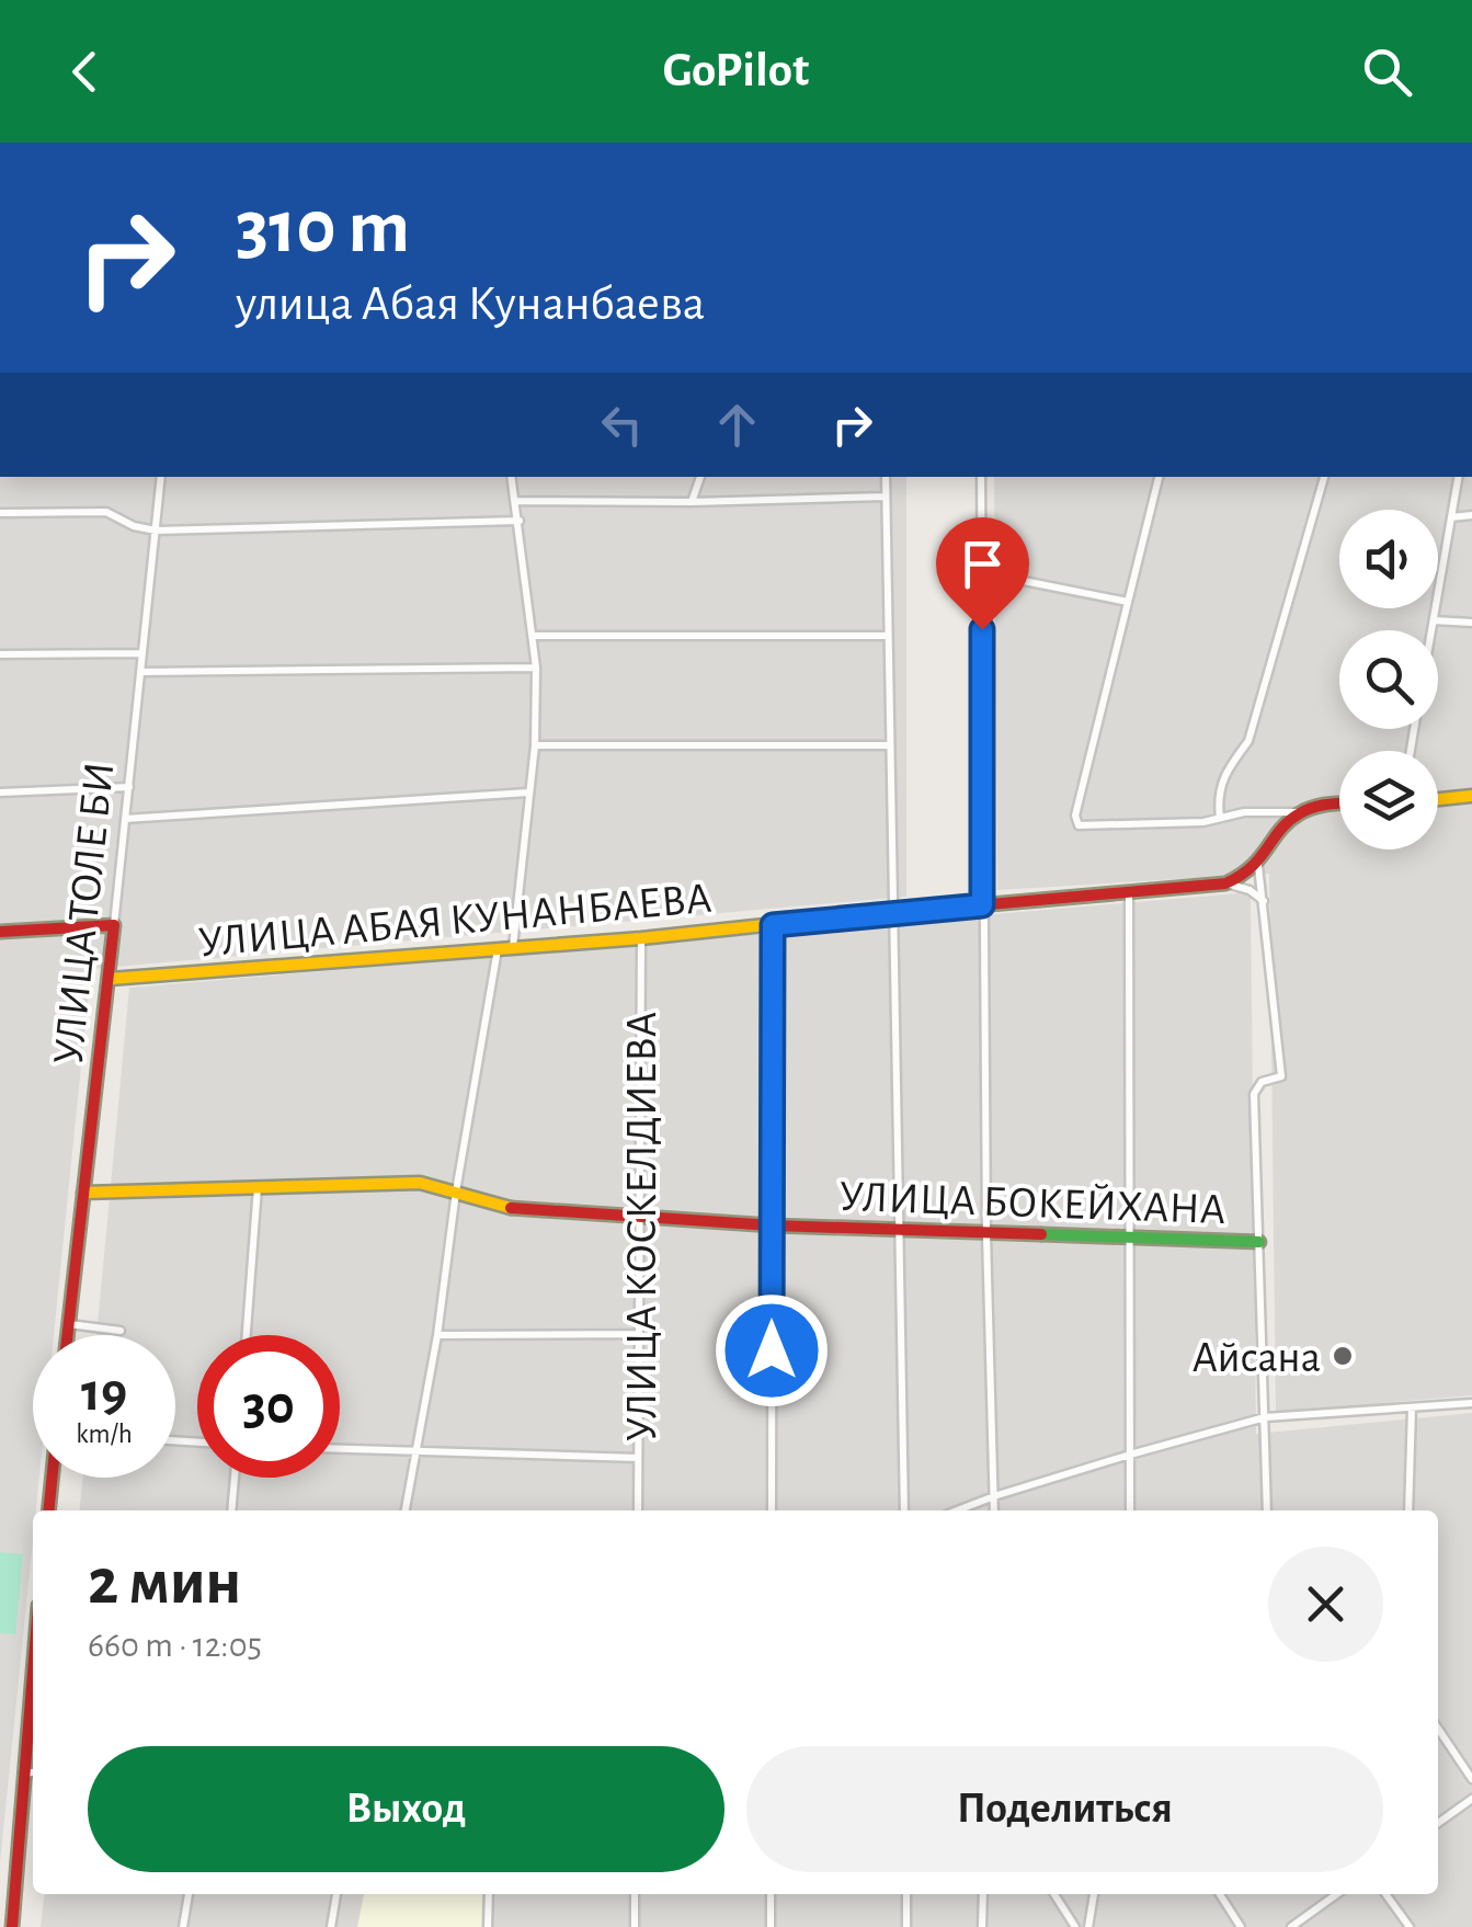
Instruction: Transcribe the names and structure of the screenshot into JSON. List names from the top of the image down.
{
  "streets": {
    "street": [
      "УЛИЦА ТОЛЕ БИ",
      "УЛИЦА АБАЯ КУНАНБАЕВА",
      "УЛИЦА БОКЕЙХАНА",
      "УЛИЦА КОСКЕЛДИЕВА"
    ]
  },
  "crossings": [
    ["УЛИЦА ТОЛЕ БИ", "УЛИЦА АБАЯ КУНАНБАЕВА"],
    ["УЛИЦА ТОЛЕ БИ", "УЛИЦА БОКЕЙХАНА"],
    ["УЛИЦА АБАЯ КУНАНБАЕВА", "УЛИЦА КОСКЕЛДИЕВА"],
    ["УЛИЦА БОКЕЙХАНА", "УЛИЦА КОСКЕЛДИЕВА"]
  ],
  "places": ["Айсана"],
  "page": {
    "header": "GoPilot",
    "turn": ["310 m", "улица Абая Кунанбаева"],
    "speed": "19 km/h",
    "limit": "30",
    "heading": ["2 мин", "660 m · 12:05"],
    "buttons": ["Выход", "Поделиться"]
  }
}
